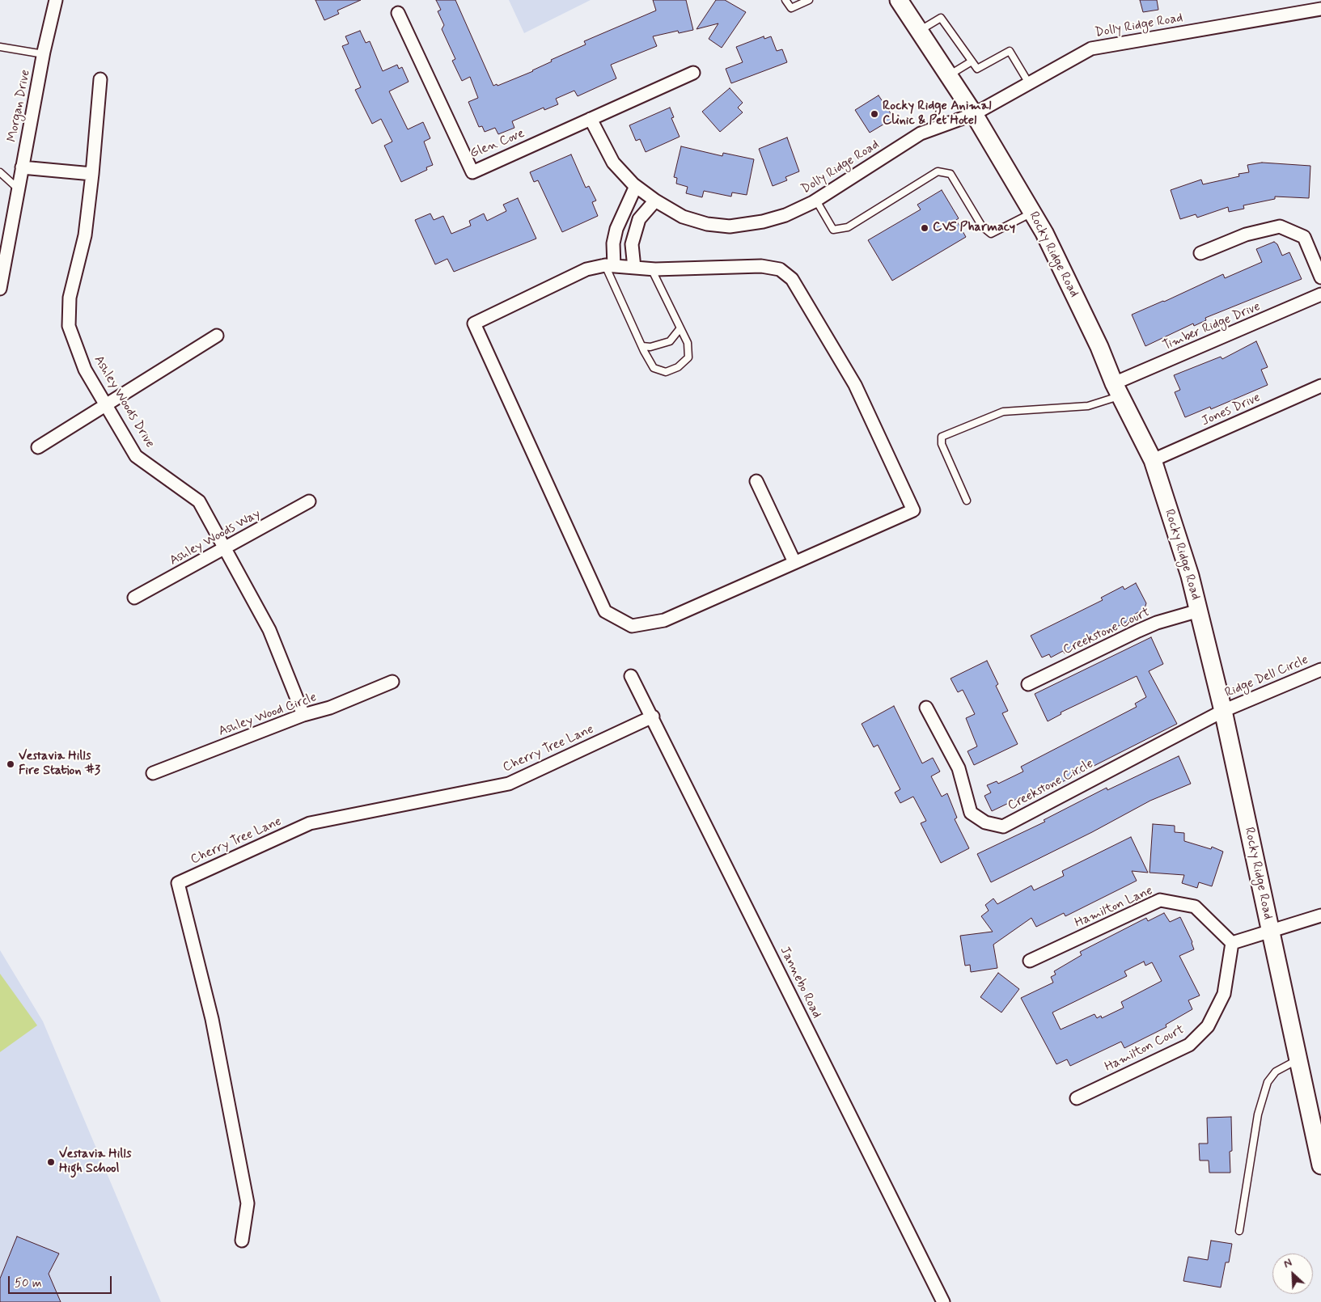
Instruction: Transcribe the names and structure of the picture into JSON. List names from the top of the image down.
{
  "streets": {
    "main road": ["Rocky Ridge Road"],
    "street": [
      "Dolly Ridge Road",
      "Morgan Drive",
      "Glen Cove",
      "Timber Ridge Drive",
      "Ashley Woods Drive",
      "Jones Drive",
      "Ashley Woods Way",
      "Creekstone Court",
      "Ridge Dell Circle",
      "Ashley Wood Circle",
      "Cherry Tree Lane",
      "Creekstone Circle",
      "Hamilton Lane",
      "Jannebo Road",
      "Hamilton Court"
    ]
  },
  "crossings": [
    ["Dolly Ridge Road", "Glen Cove"],
    ["Dolly Ridge Road", "Rocky Ridge Road"],
    ["Rocky Ridge Road", "Timber Ridge Drive"],
    ["Rocky Ridge Road", "Jones Drive"],
    ["Rocky Ridge Road", "Creekstone Court"],
    ["Rocky Ridge Road", "Ridge Dell Circle"],
    ["Rocky Ridge Road", "Creekstone Circle"],
    ["Ashley Woods Drive", "Ashley Woods Way"],
    ["Ashley Woods Drive", "Ashley Wood Circle"],
    ["Ridge Dell Circle", "Creekstone Circle"],
    ["Cherry Tree Lane", "Jannebo Road"],
    ["Hamilton Lane", "Hamilton Court"]
  ],
  "places": [
    "Rocky Ridge Animal Clinic & Pet Hotel",
    "CVS Pharmacy",
    "Vestavia Hills Fire Station #3",
    "Vestavia Hills High School"
  ],
  "scale_bar": "50 m",
  "north": "top left"
}
